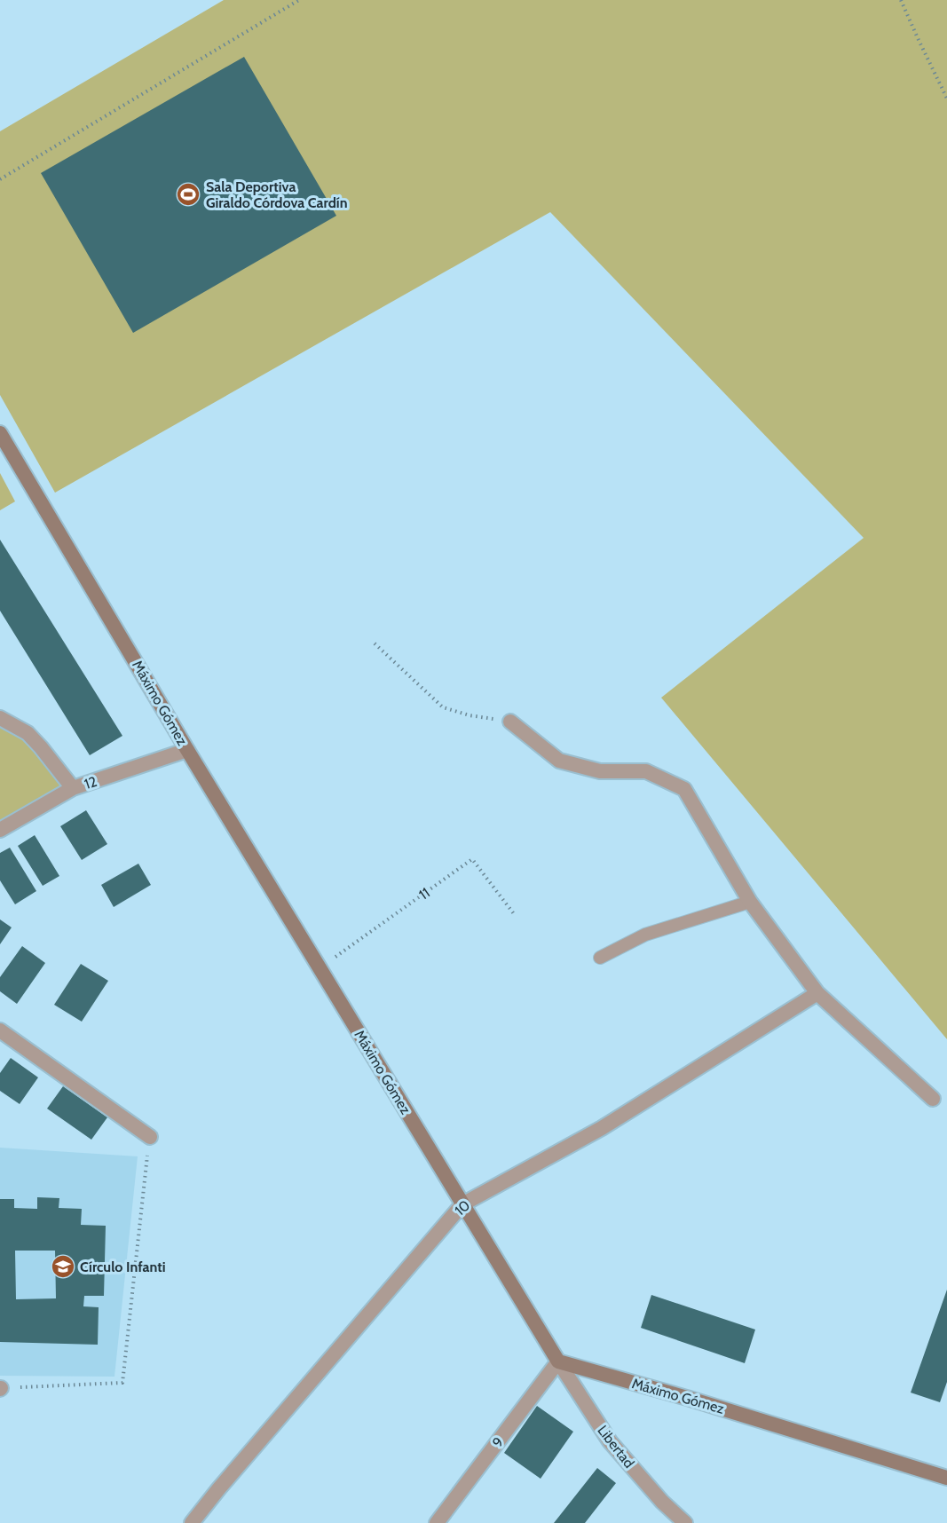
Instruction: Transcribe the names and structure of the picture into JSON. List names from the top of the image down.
{
  "streets": {
    "main road": ["Máximo Gómez"],
    "street": [
      "12",
      "10",
      "9",
      "Libertad"
    ],
    "path": ["11"]
  },
  "crossings": [
    ["Máximo Gómez", "12"],
    ["Máximo Gómez", "11"],
    ["Máximo Gómez", "10"],
    ["Máximo Gómez", "9"],
    ["Máximo Gómez", "Libertad"],
    ["9", "Libertad"]
  ],
  "places": {
    "sports": ["Sala Deportiva Giraldo Córdova Cardín"],
    "school or university": ["Círculo Infanti"]
  }
}
